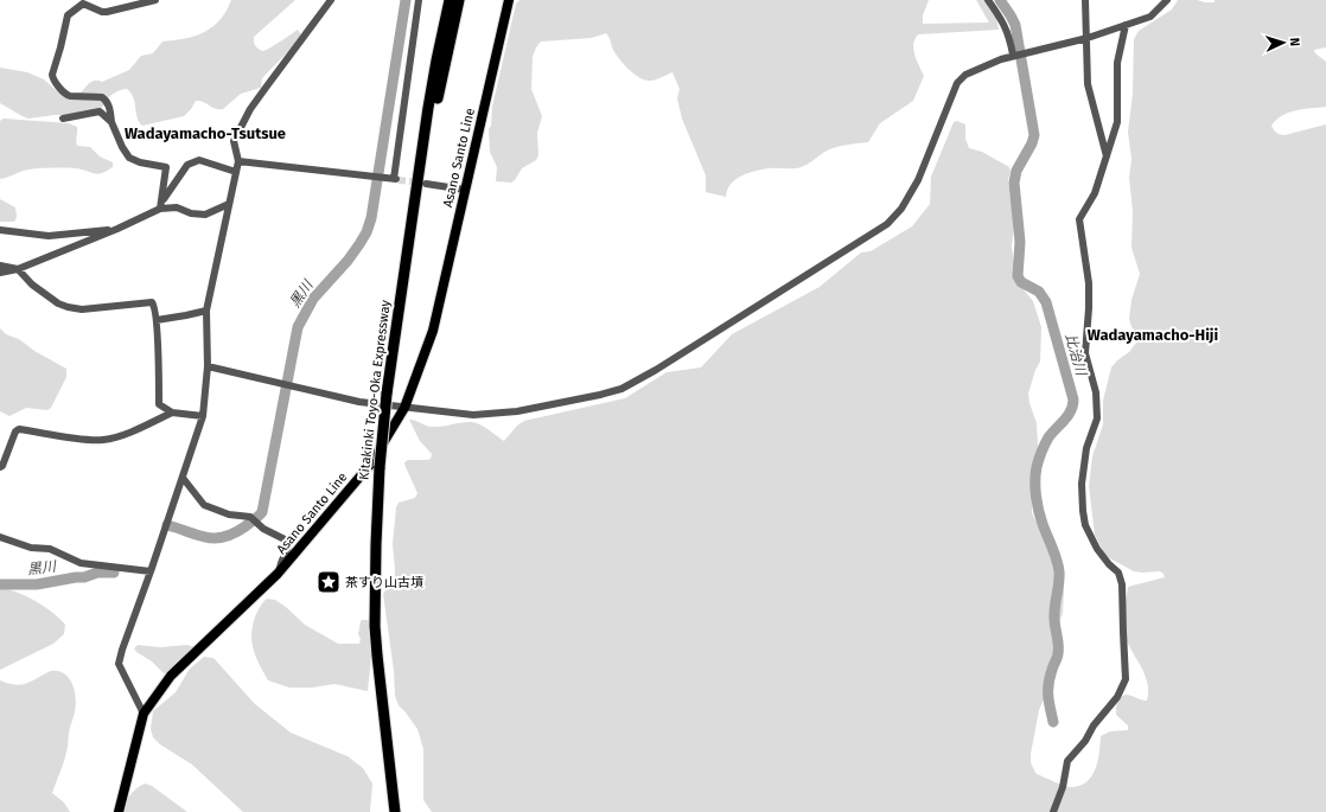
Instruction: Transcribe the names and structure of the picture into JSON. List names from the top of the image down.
{
  "streets": {
    "highway": ["Kitakinki Toyo-Oka Expressway"],
    "main road": ["Asano Santo Line"]
  },
  "districts": ["Wadayamacho-Tsutsue", "Wadayamacho-Hiji"],
  "water": ["黒川", "比治川"],
  "places": {
    "place": ["茶すり山古墳"]
  },
  "north": "right"
}
